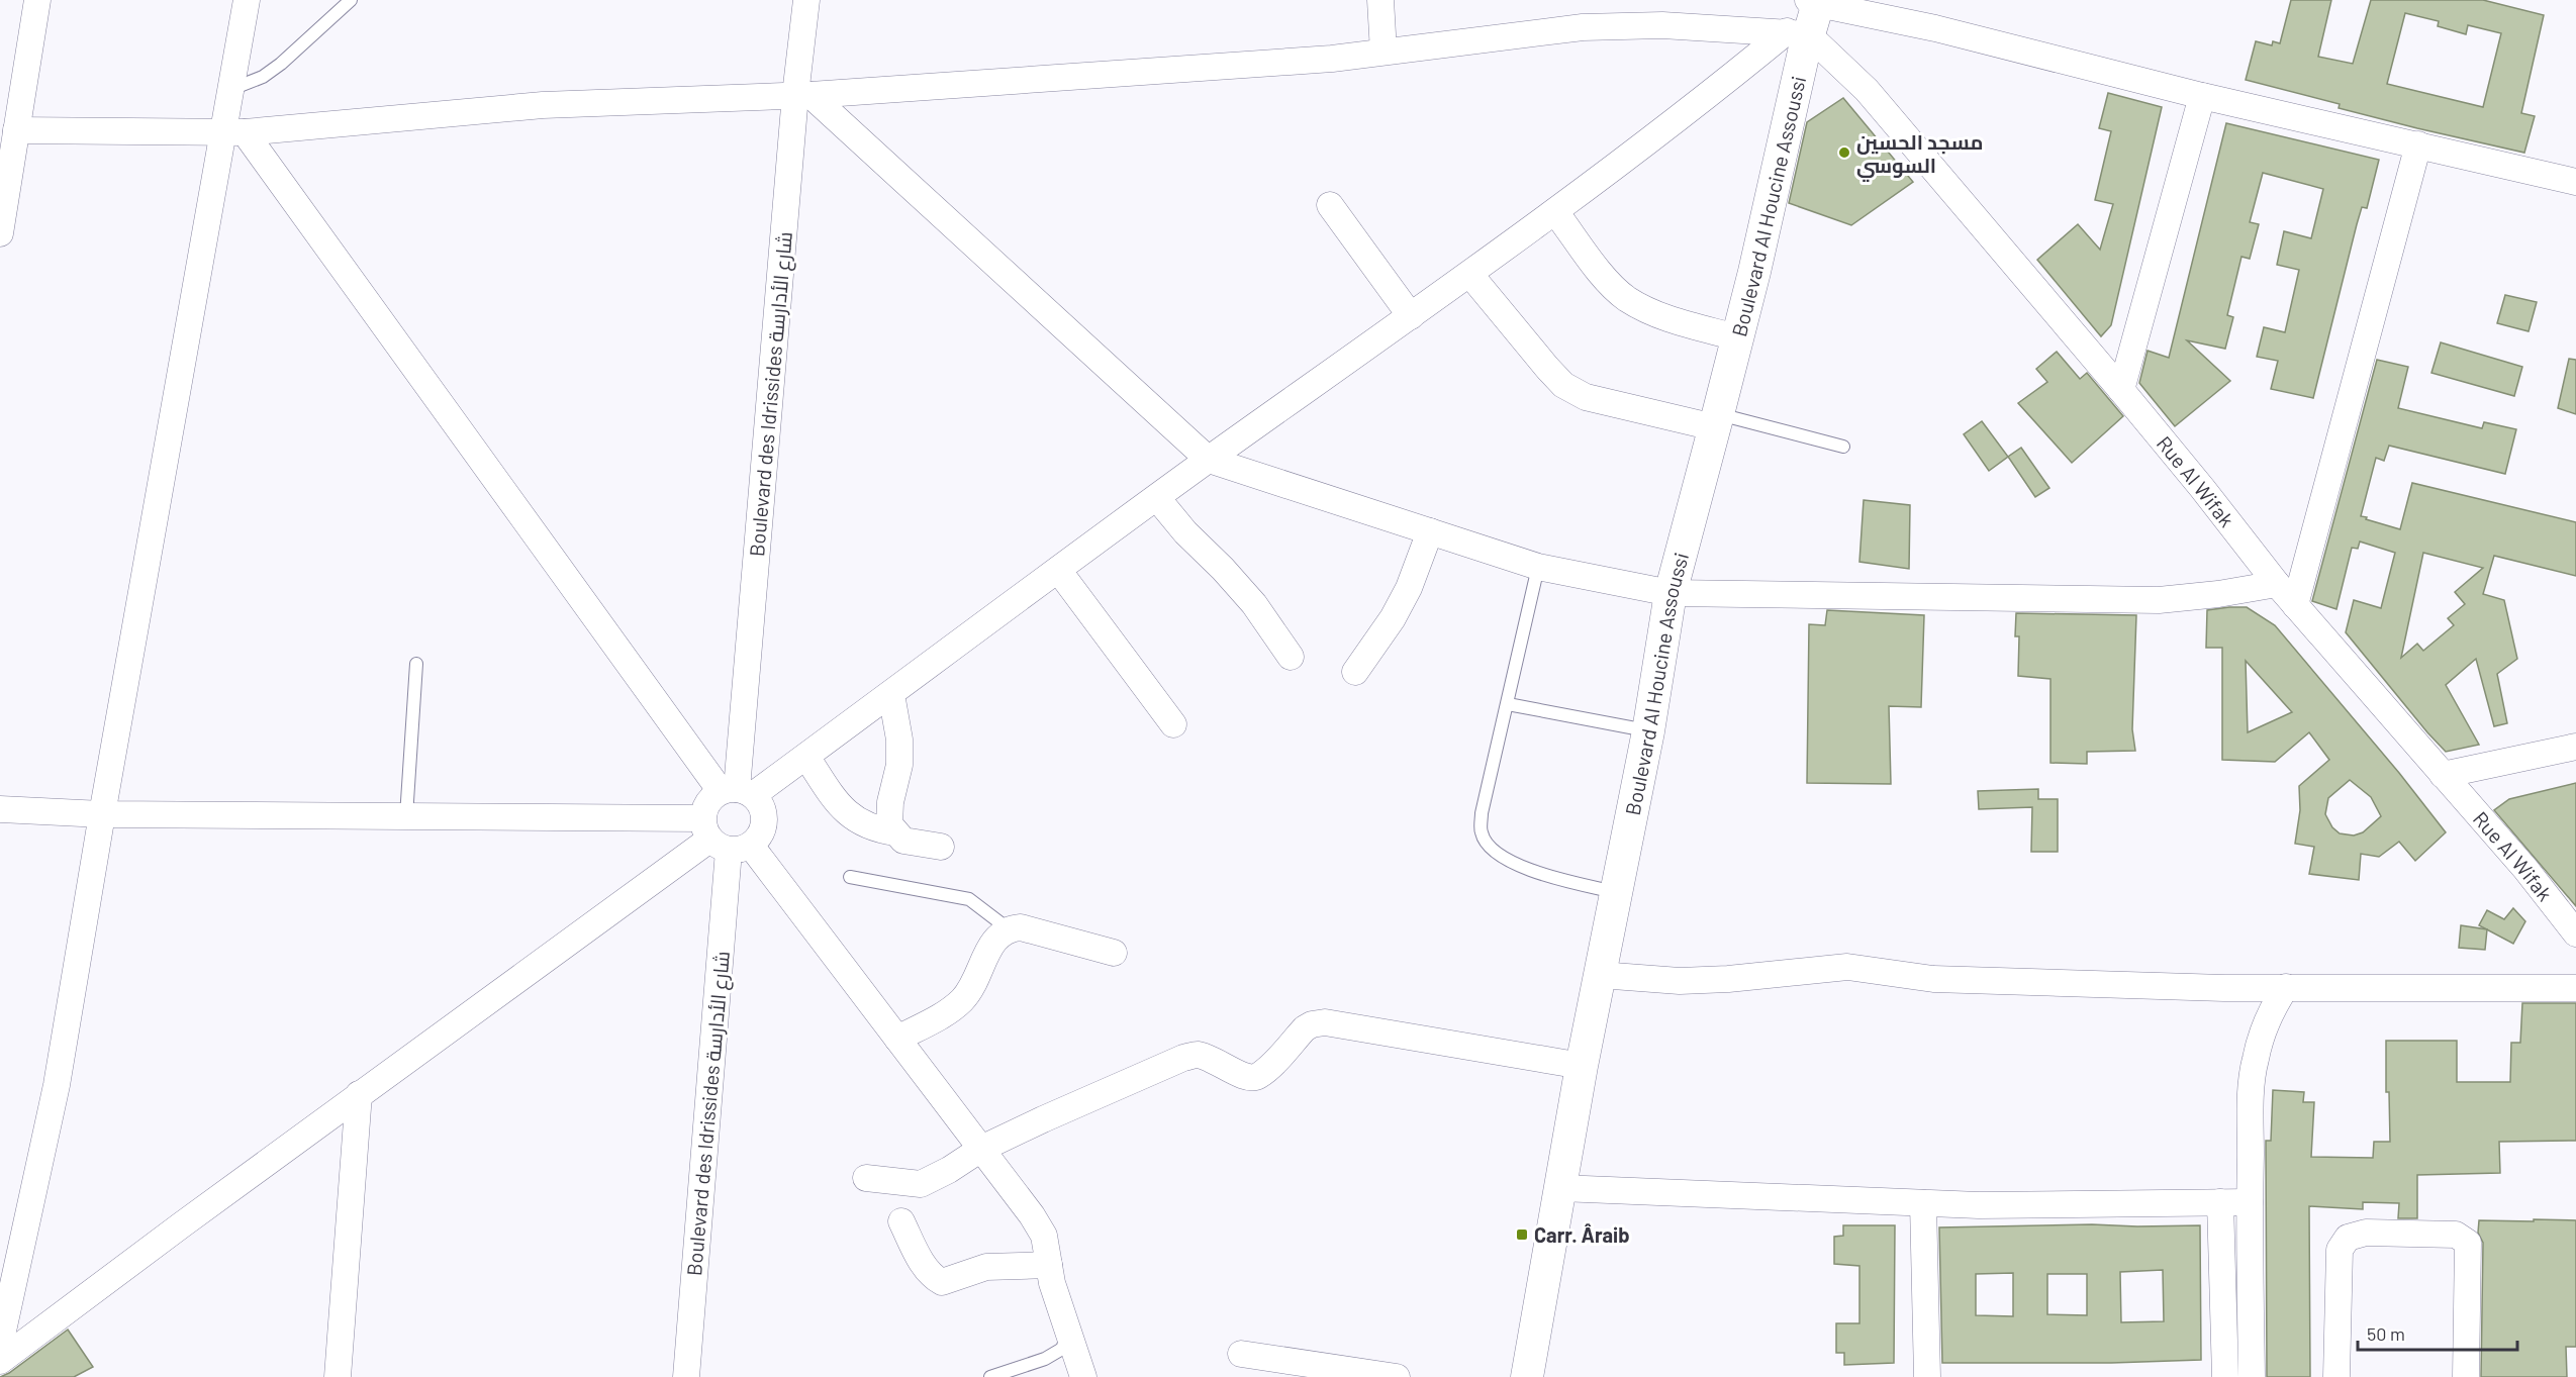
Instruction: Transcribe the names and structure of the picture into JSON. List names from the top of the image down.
{
  "streets": {
    "street": ["Boulevard Al Houcine Assoussi", "Boulevard des Idrissides شارع الأدارسة", "Rue Al Wifak"]
  },
  "crossings": [
    ["Boulevard Al Houcine Assoussi", "Rue Al Wifak"]
  ],
  "places": {
    "other": ["مسجد الحسين السوسي"],
    "transit": ["Carr. Âraib"]
  },
  "scale_bar": "50 m"
}
